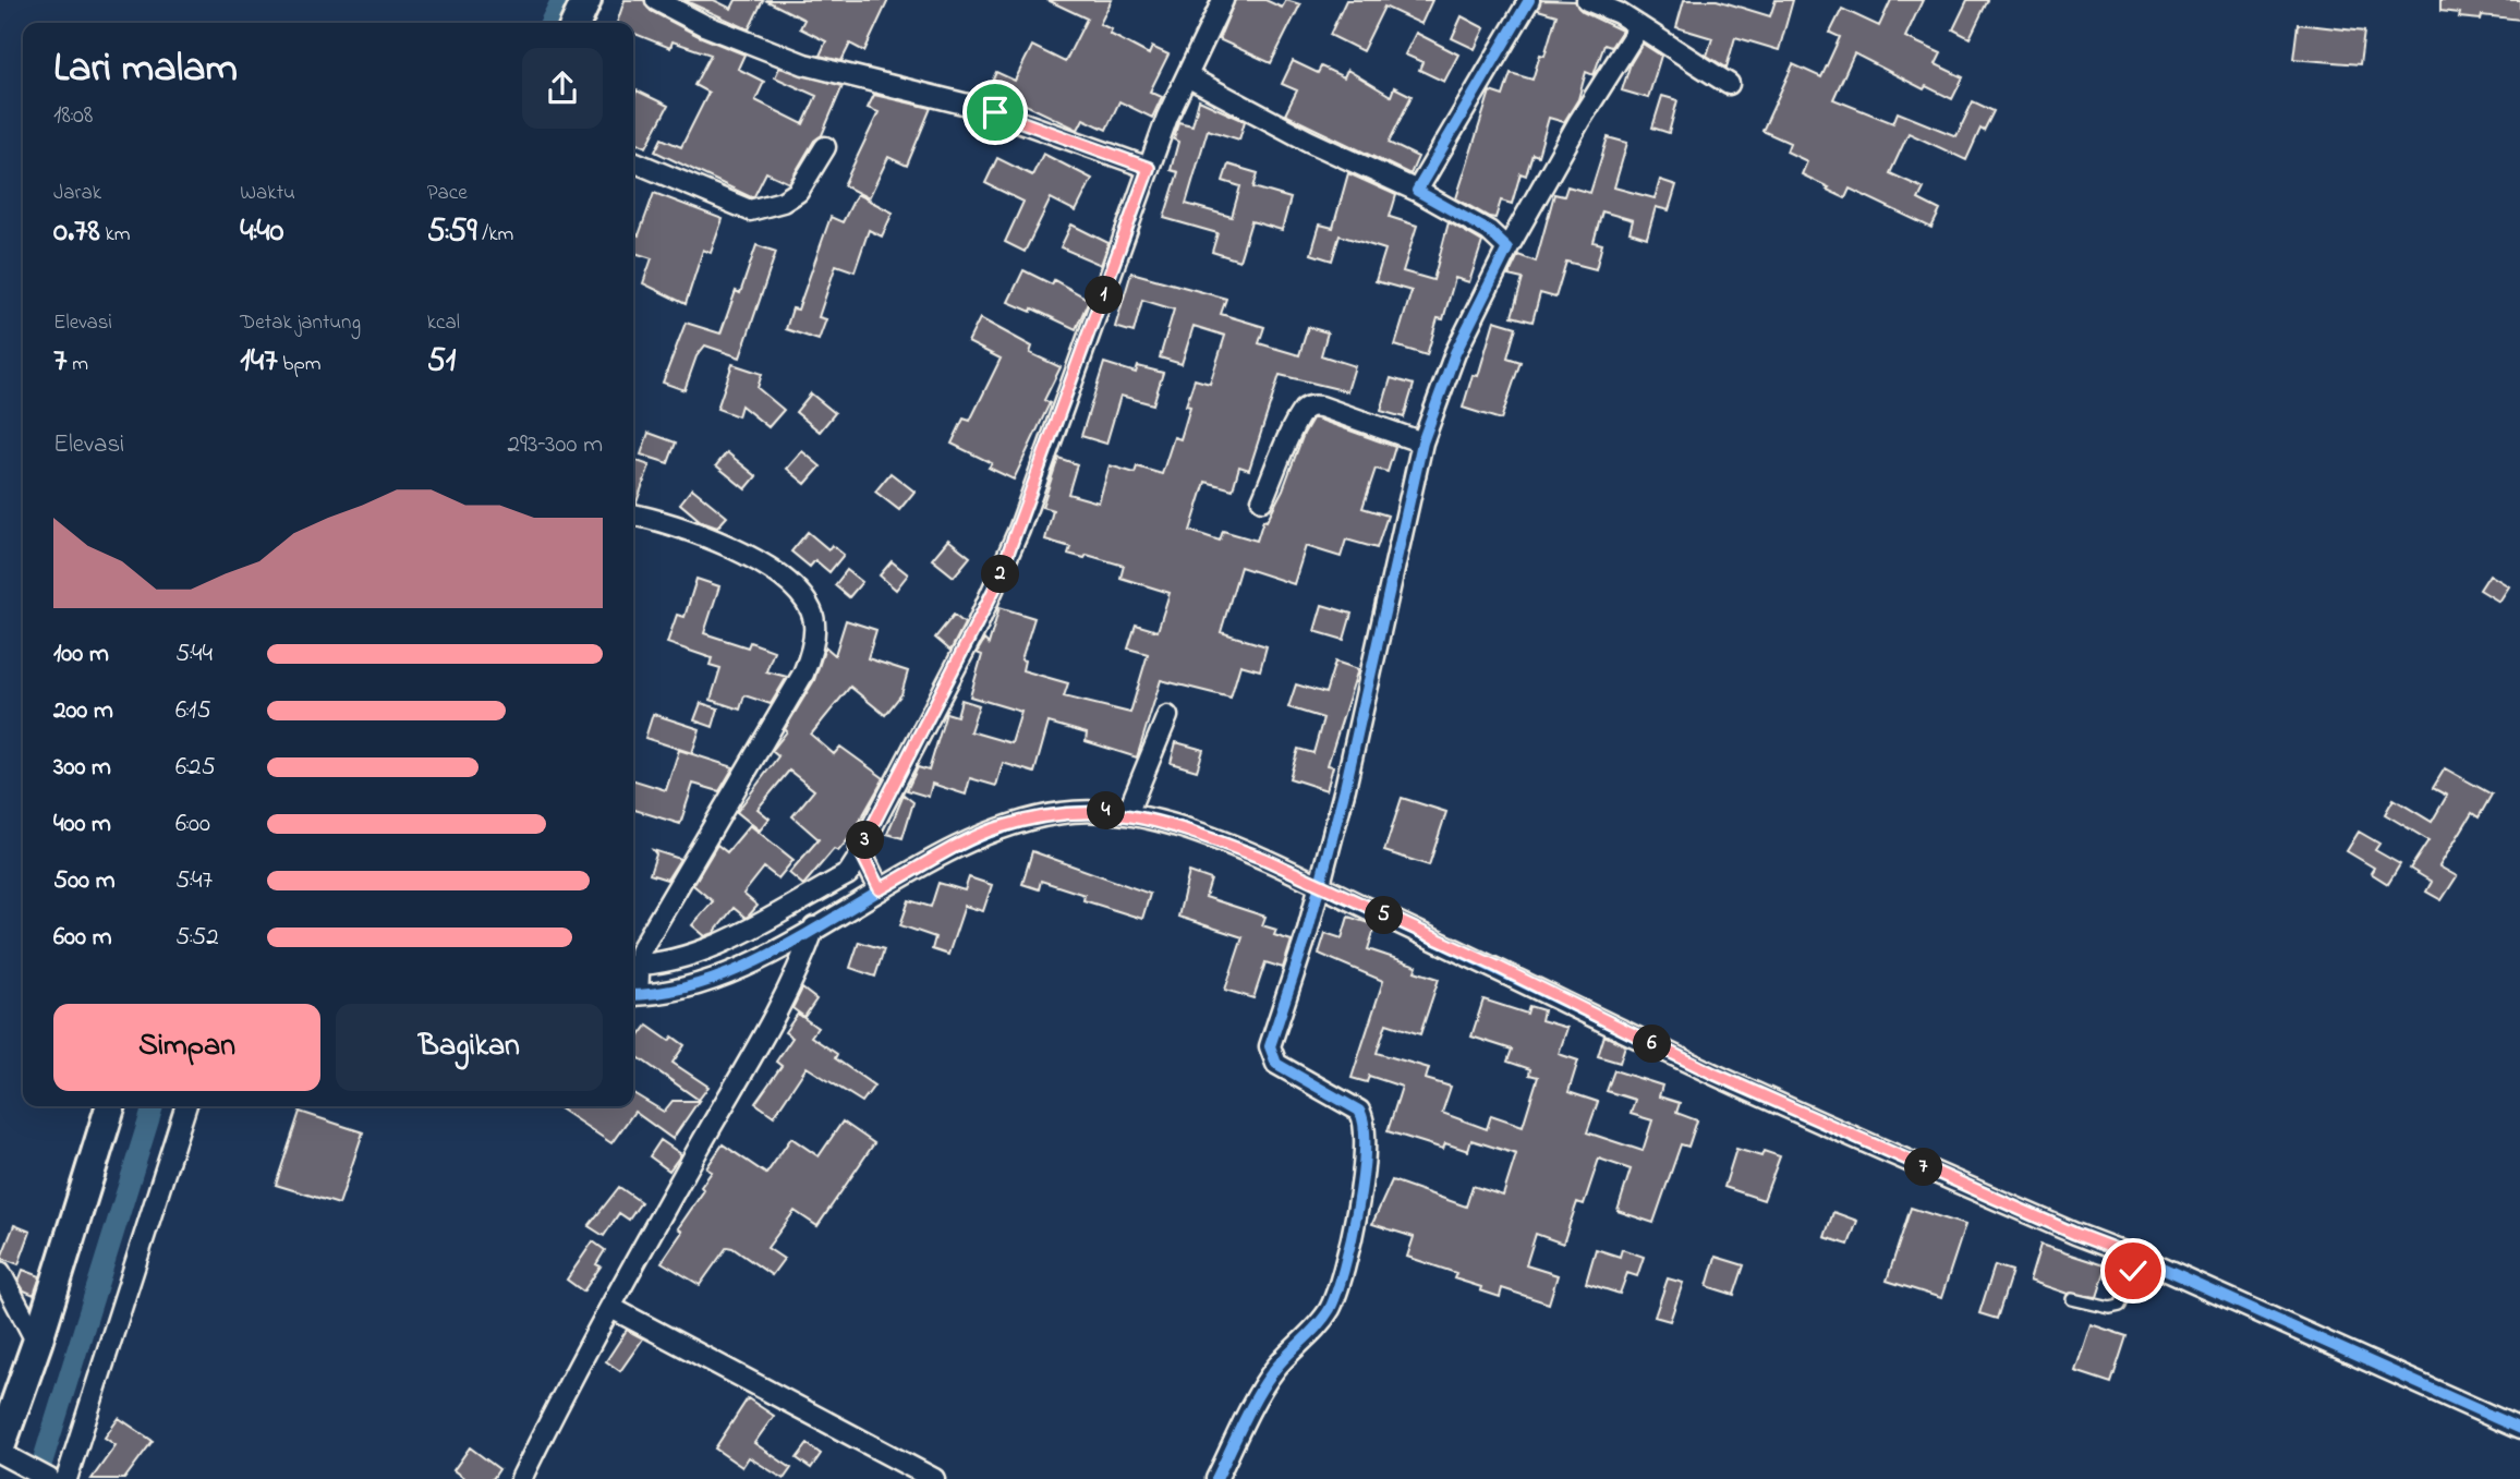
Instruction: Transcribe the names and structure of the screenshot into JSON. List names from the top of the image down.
{
  "page": {
    "heading": ["Lari malam", "18:08"],
    "stats": [
      ["Jarak", "0.78 km"],
      ["Waktu", "4:40"],
      ["Pace", "5:59 /km"],
      ["Elevasi", "7 m"],
      ["Detak jantung", "147 bpm"],
      ["kcal", "51"]
    ],
    "pins": [
      "1",
      "2",
      "4",
      "3",
      "5",
      "6",
      "7"
    ],
    "chart": ["Elevasi", "293–300 m"],
    "list": [
      {
        "name": "100 m",
        "note": "5:44"
      },
      {
        "name": "200 m",
        "note": "6:15"
      },
      {
        "name": "300 m",
        "note": "6:25"
      },
      {
        "name": "400 m",
        "note": "6:00"
      },
      {
        "name": "500 m",
        "note": "5:47"
      },
      {
        "name": "600 m",
        "note": "5:52"
      }
    ],
    "buttons": ["Simpan", "Bagikan"]
  }
}
